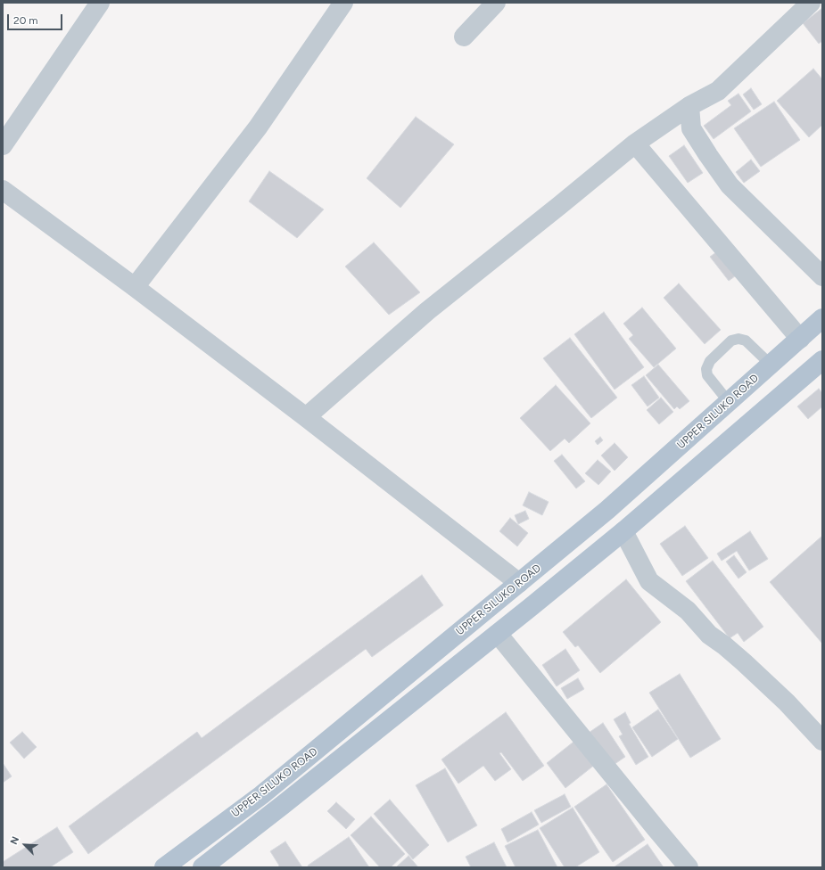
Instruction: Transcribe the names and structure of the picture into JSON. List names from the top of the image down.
{
  "streets": {
    "main road": ["UPPER SILUKO ROAD"]
  },
  "scale_bar": "20 m",
  "north": "top left"
}
